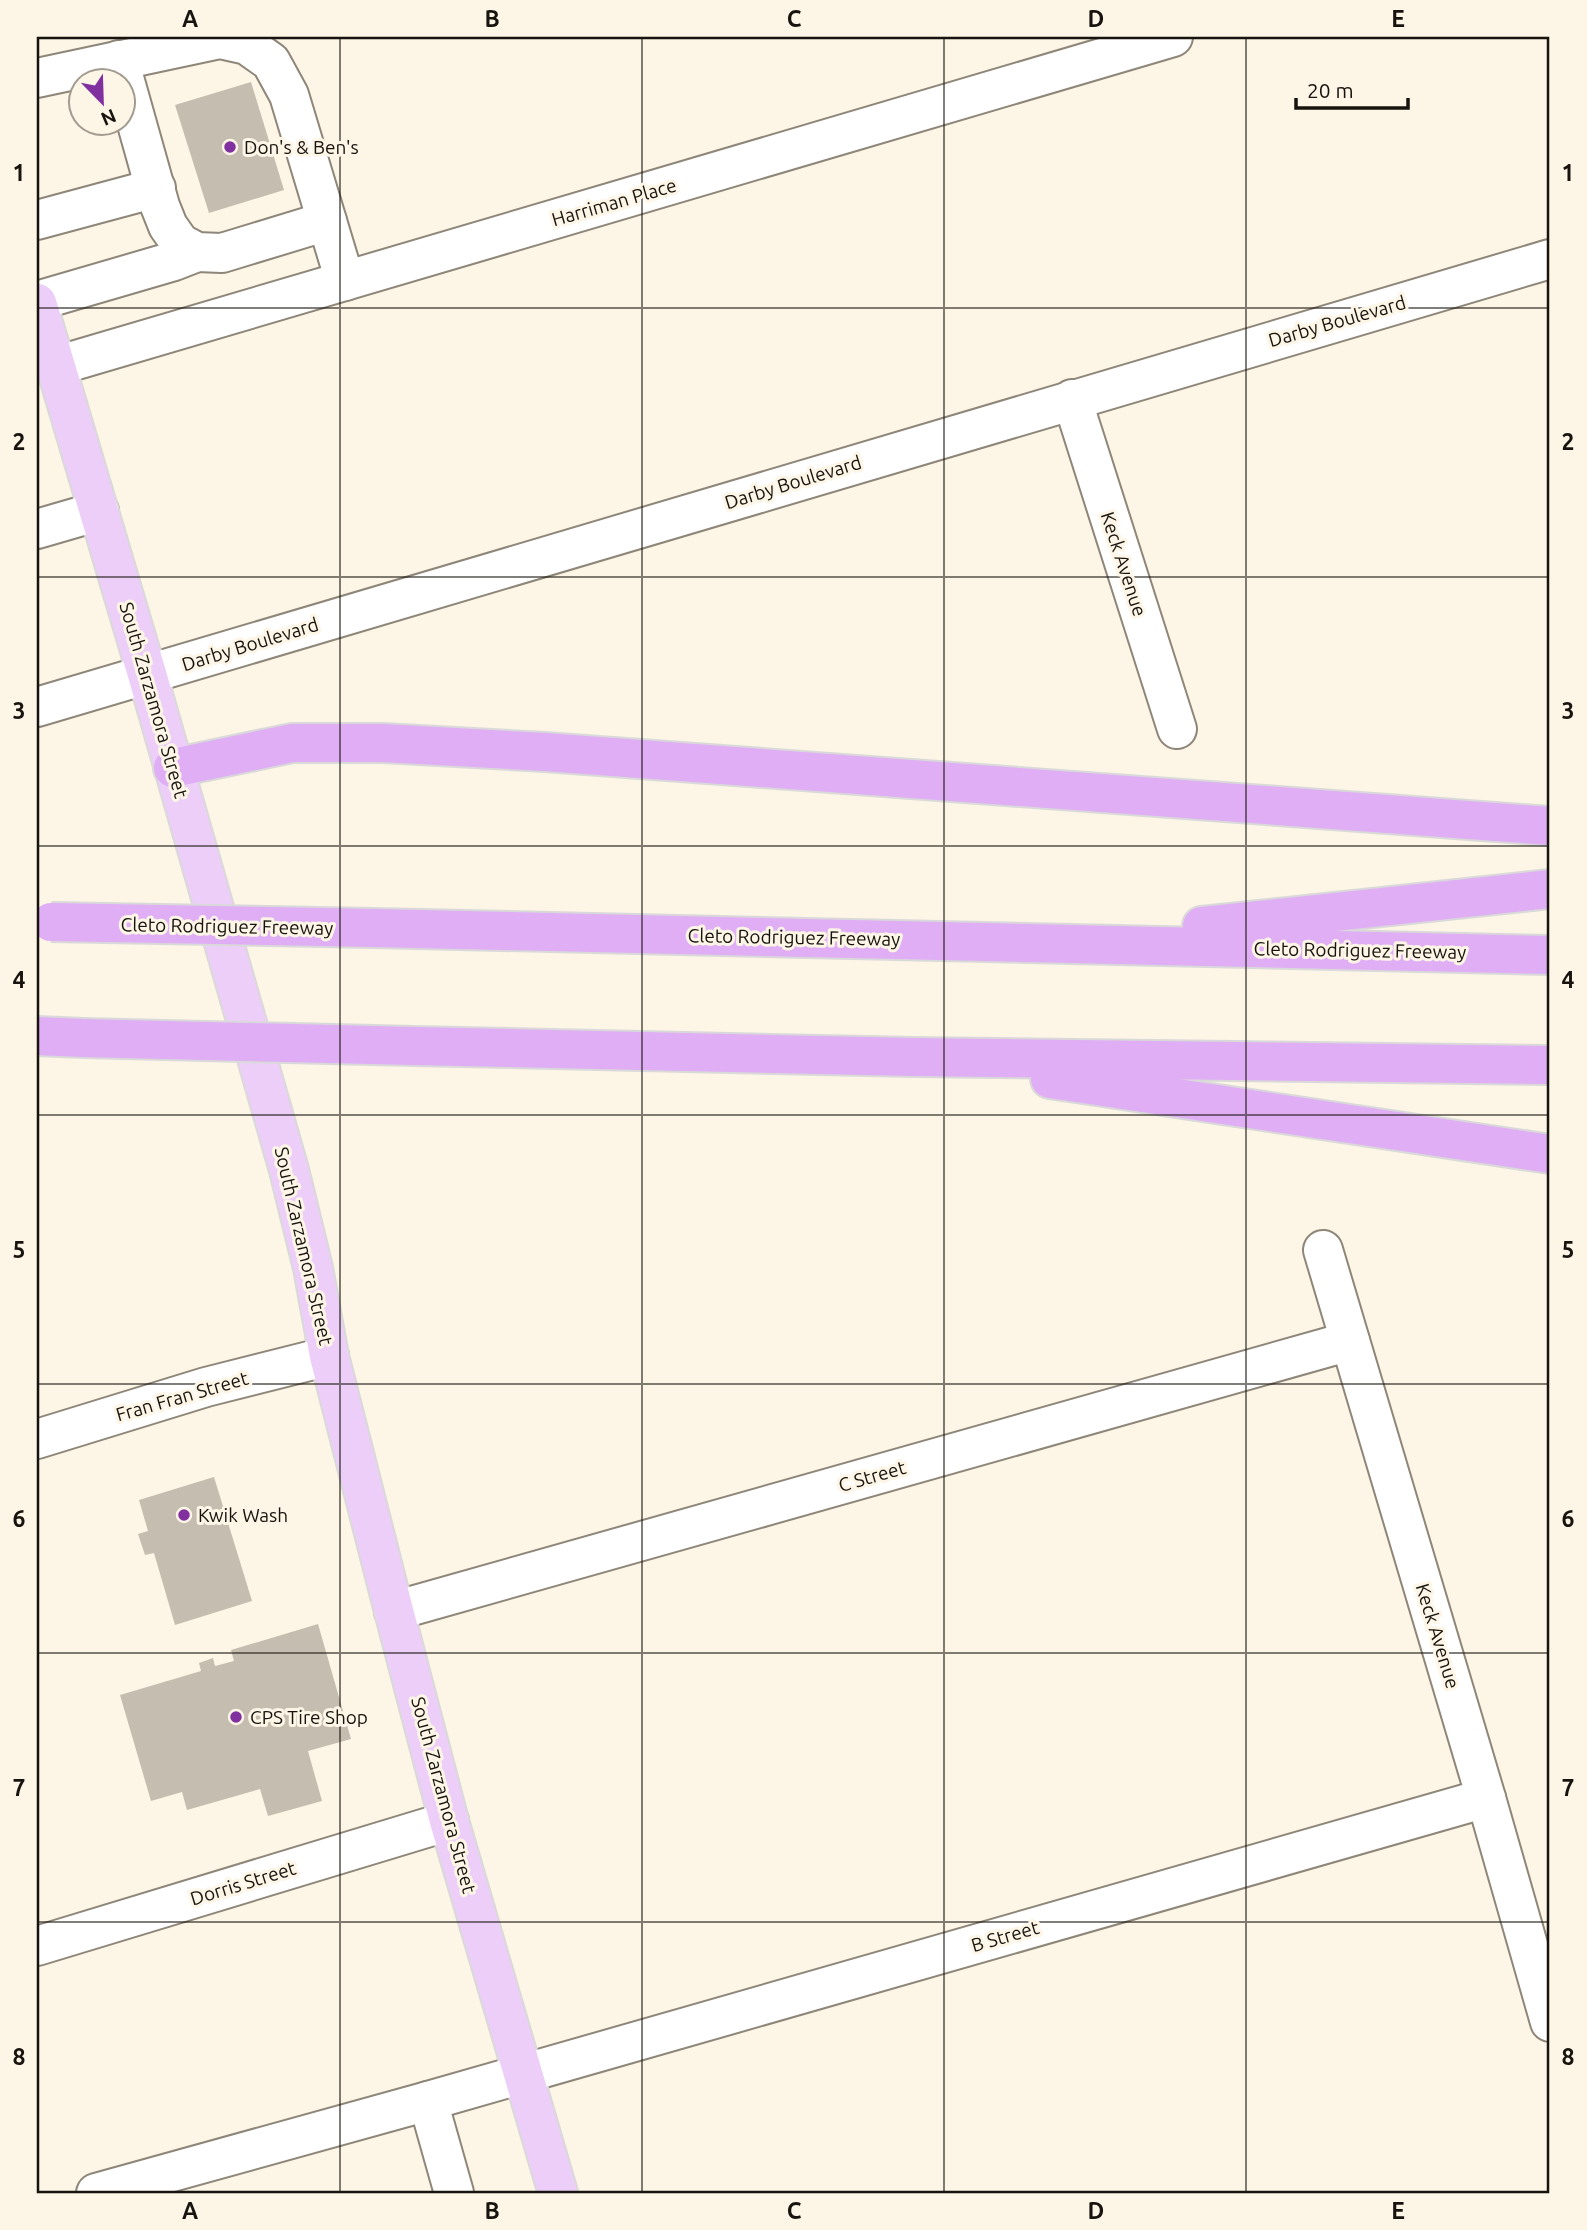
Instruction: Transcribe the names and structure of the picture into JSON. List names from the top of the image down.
{
  "streets": {
    "highway": ["Cleto Rodriguez Freeway"],
    "main road": ["South Zarzamora Street"],
    "street": [
      "Harriman Place",
      "Darby Boulevard",
      "Keck Avenue",
      "Fran Fran Street",
      "C Street",
      "Dorris Street",
      "B Street"
    ]
  },
  "crossings": [
    ["Harriman Place", "South Zarzamora Street"],
    ["Darby Boulevard", "Keck Avenue"],
    ["Darby Boulevard", "South Zarzamora Street"],
    ["Keck Avenue", "C Street"],
    ["Keck Avenue", "B Street"],
    ["South Zarzamora Street", "Fran Fran Street"],
    ["South Zarzamora Street", "C Street"],
    ["South Zarzamora Street", "Dorris Street"],
    ["South Zarzamora Street", "B Street"]
  ],
  "places": ["Don's & Ben's", "Kwik Wash", "CPS Tire Shop"],
  "scale_bar": "20 m",
  "north": "bottom right",
  "grid": {
    "columns": [
      "A",
      "B",
      "C",
      "D",
      "E"
    ],
    "rows": [
      "1",
      "2",
      "3",
      "4",
      "5",
      "6",
      "7",
      "8"
    ]
  }
}
